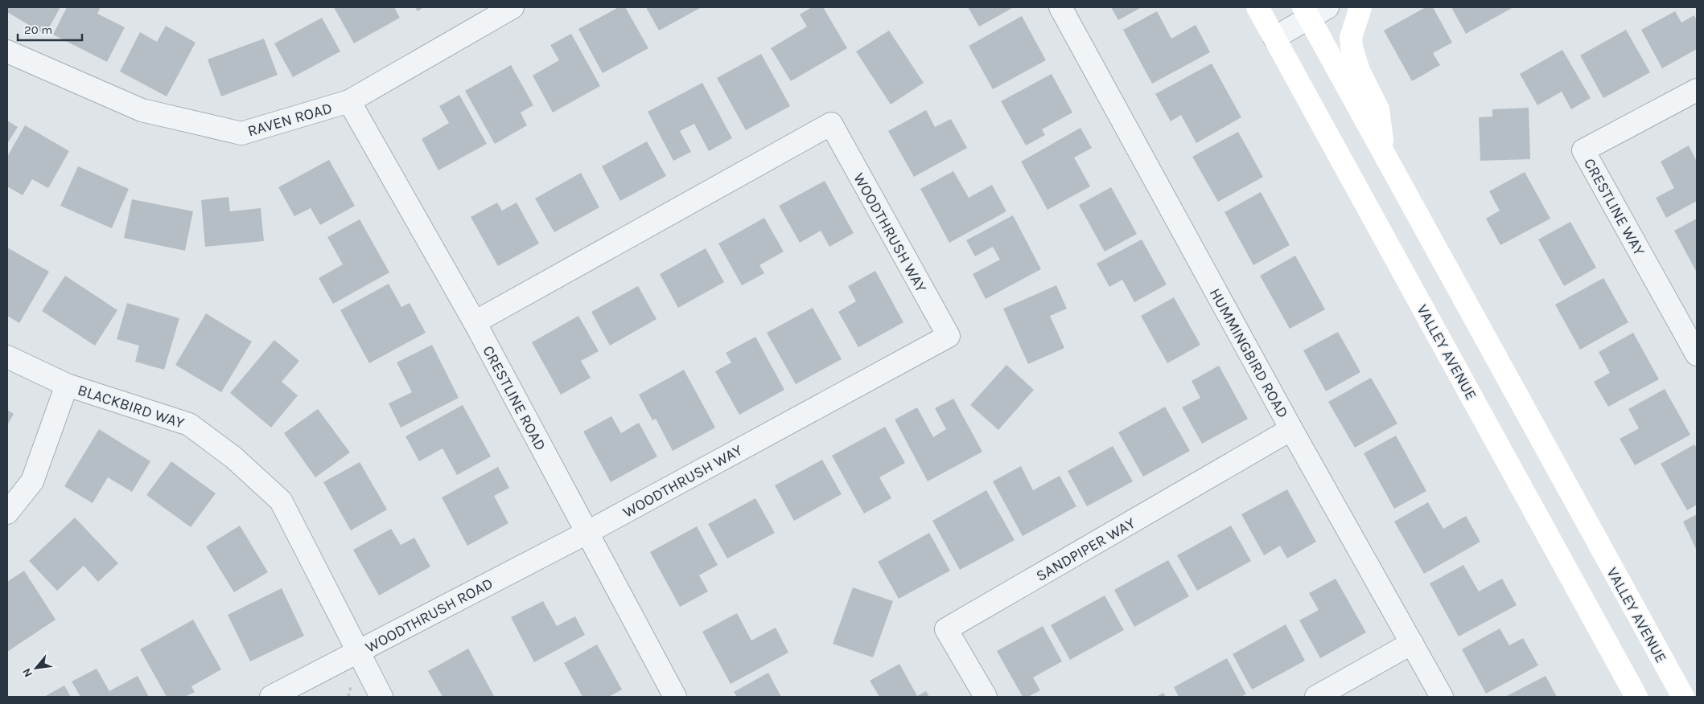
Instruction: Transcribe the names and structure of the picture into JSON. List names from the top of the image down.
{
  "streets": {
    "main road": ["VALLEY AVENUE"],
    "street": [
      "RAVEN ROAD",
      "CRESTLINE WAY",
      "WOODTHRUSH WAY",
      "HUMMINGBIRD ROAD",
      "CRESTLINE ROAD",
      "BLACKBIRD WAY",
      "SANDPIPER WAY",
      "WOODTHRUSH ROAD"
    ]
  },
  "crossings": [
    ["RAVEN ROAD", "CRESTLINE ROAD"],
    ["WOODTHRUSH WAY", "CRESTLINE ROAD"],
    ["WOODTHRUSH WAY", "WOODTHRUSH ROAD"],
    ["HUMMINGBIRD ROAD", "SANDPIPER WAY"],
    ["CRESTLINE ROAD", "WOODTHRUSH ROAD"],
    ["BLACKBIRD WAY", "WOODTHRUSH ROAD"]
  ],
  "scale_bar": "20 m",
  "north": "bottom left"
}
